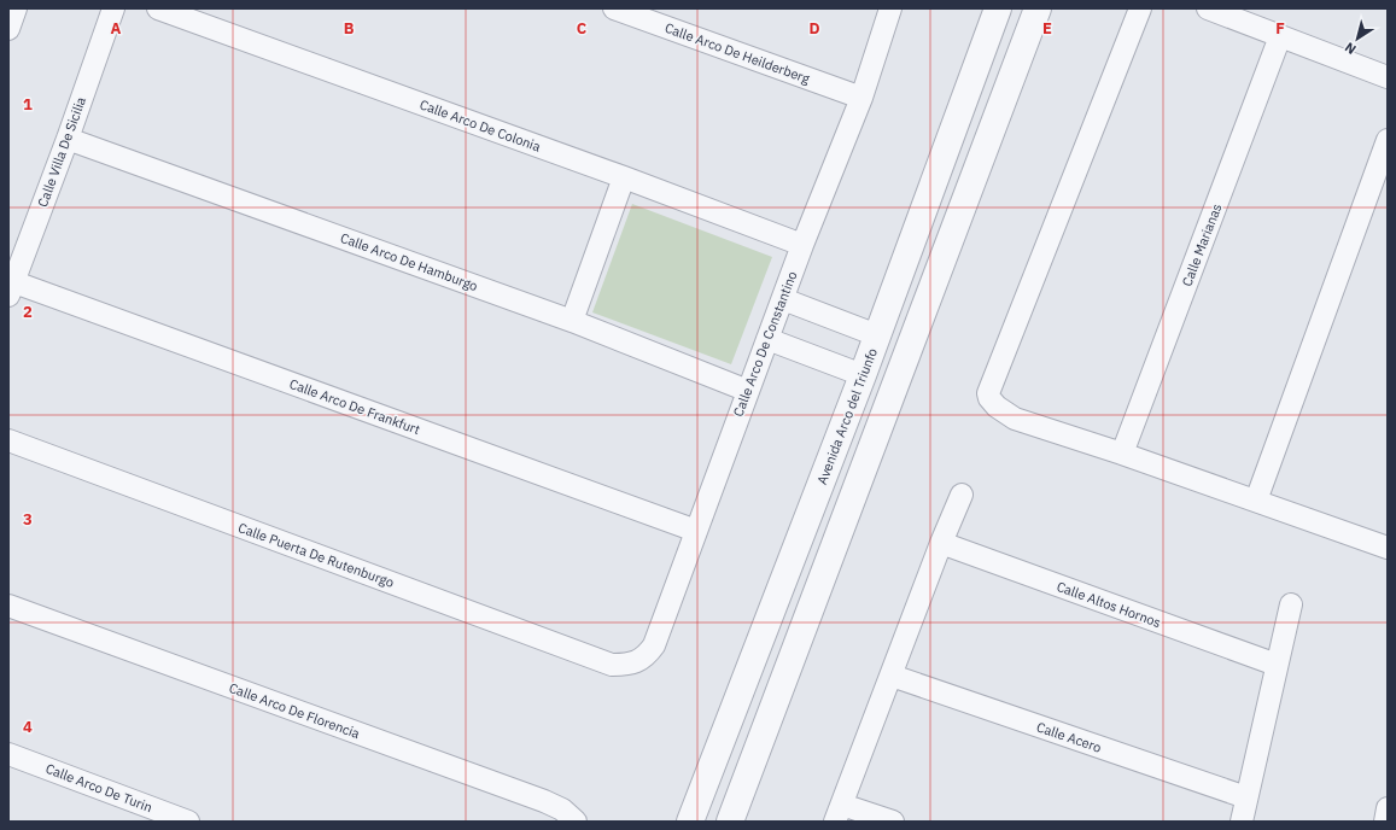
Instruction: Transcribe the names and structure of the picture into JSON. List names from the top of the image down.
{
  "streets": {
    "street": [
      "Calle Arco De Heilderberg",
      "Calle Arco De Colonia",
      "Calle Villa De Sicilia",
      "Calle Marianas",
      "Calle Arco De Hamburgo",
      "Calle Arco De Constantino",
      "Calle Arco De Frankfurt",
      "Avenida Arco del Triunfo",
      "Calle Puerta De Rutenburgo",
      "Calle Altos Hornos",
      "Calle Arco De Florencia",
      "Calle Acero",
      "Calle Arco De Turin"
    ]
  },
  "crossings": [
    ["Calle Arco De Heilderberg", "Calle Arco De Constantino"],
    ["Calle Arco De Colonia", "Calle Arco De Constantino"],
    ["Calle Villa De Sicilia", "Calle Arco De Hamburgo"],
    ["Calle Villa De Sicilia", "Calle Arco De Frankfurt"],
    ["Calle Arco De Hamburgo", "Calle Arco De Constantino"],
    ["Calle Arco De Constantino", "Calle Arco De Frankfurt"],
    ["Calle Arco De Constantino", "Calle Puerta De Rutenburgo"]
  ],
  "north": "bottom left",
  "grid": {
    "columns": [
      "A",
      "B",
      "C",
      "D",
      "E",
      "F"
    ],
    "rows": [
      "1",
      "2",
      "3",
      "4"
    ]
  }
}
